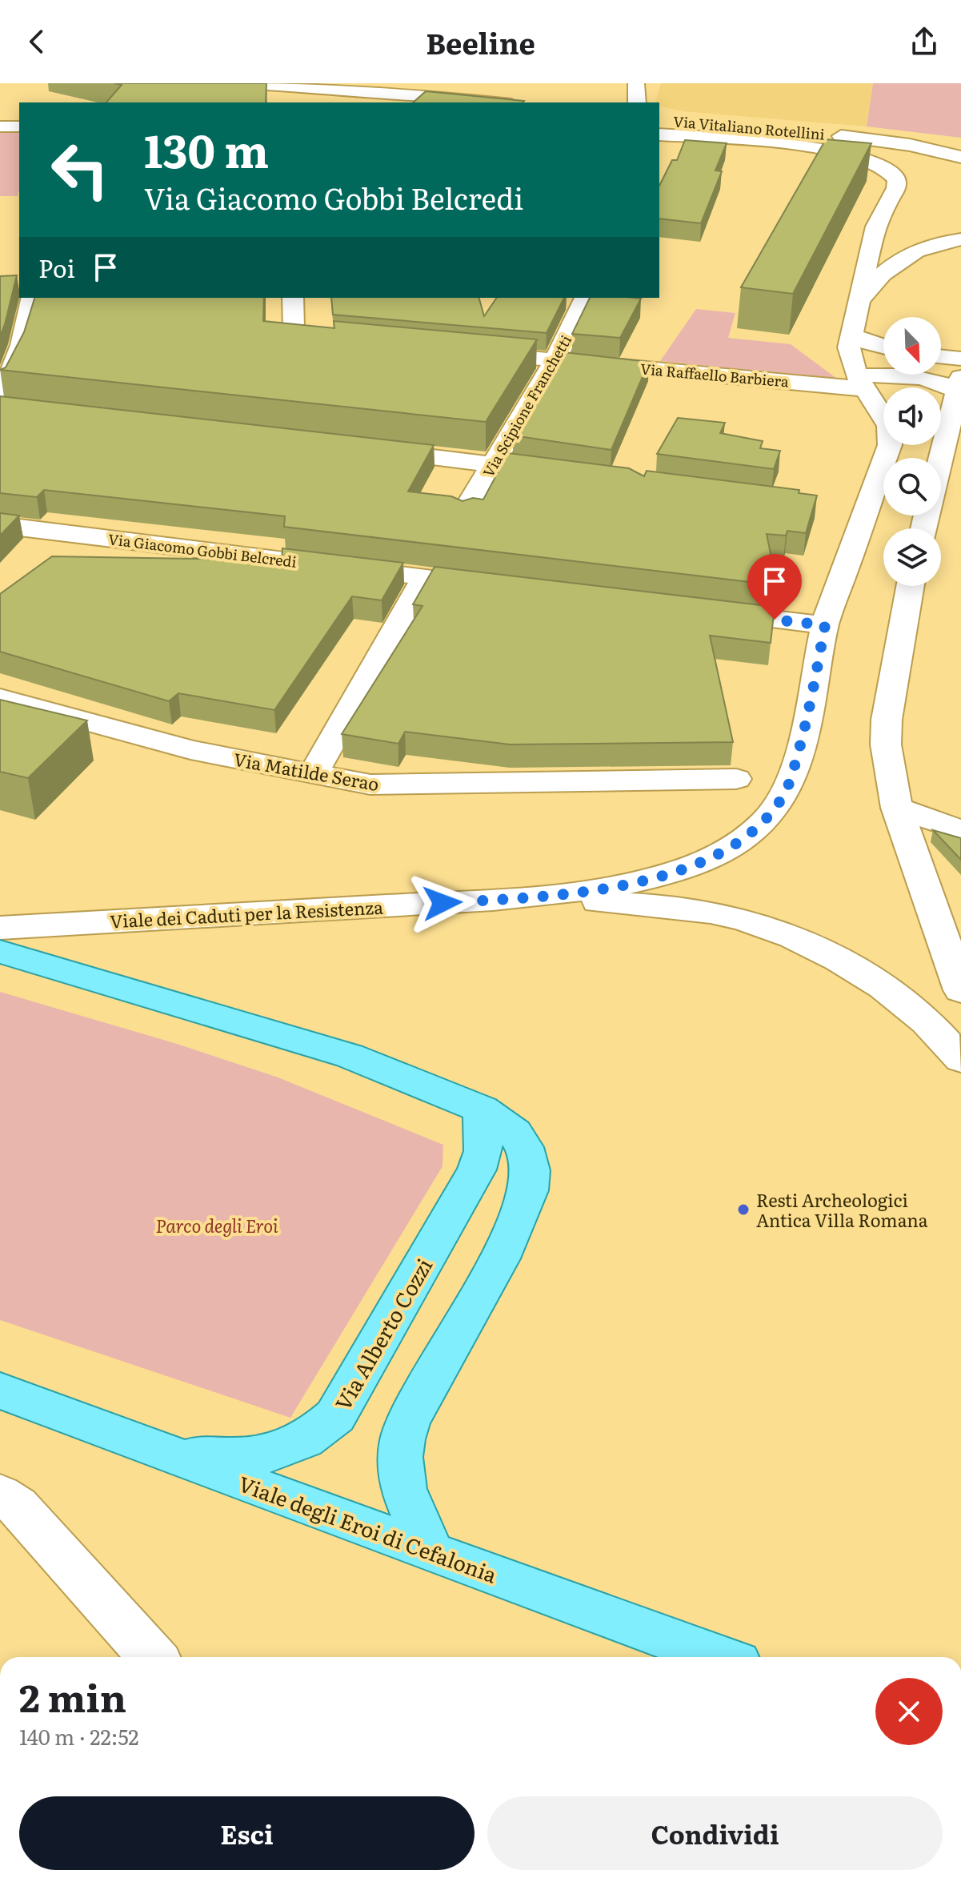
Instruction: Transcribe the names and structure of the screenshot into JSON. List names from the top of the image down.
{
  "streets": {
    "main road": ["Via Alberto Cozzi", "Viale degli Eroi di Cefalonia"],
    "street": [
      "Via Vitaliano Rotellini",
      "Via Raffaello Barbiera",
      "Via Scipione Franchetti",
      "Via Giacomo Gobbi Belcredi",
      "Via Matilde Serao",
      "Viale dei Caduti per la Resistenza"
    ]
  },
  "crossings": [
    ["Via Vitaliano Rotellini", "Viale dei Caduti per la Resistenza"],
    ["Via Raffaello Barbiera", "Via Scipione Franchetti"],
    ["Via Raffaello Barbiera", "Viale dei Caduti per la Resistenza"],
    ["Via Alberto Cozzi", "Viale degli Eroi di Cefalonia"]
  ],
  "parks": ["Parco degli Eroi"],
  "places": ["Resti Archeologici Antica Villa Romana"],
  "north": "bottom right",
  "page": {
    "header": "Beeline",
    "turn": ["130 m", "Via Giacomo Gobbi Belcredi"],
    "then": "Poi",
    "heading": ["2 min", "140 m · 22:52"],
    "buttons": ["Esci", "Condividi"]
  }
}
